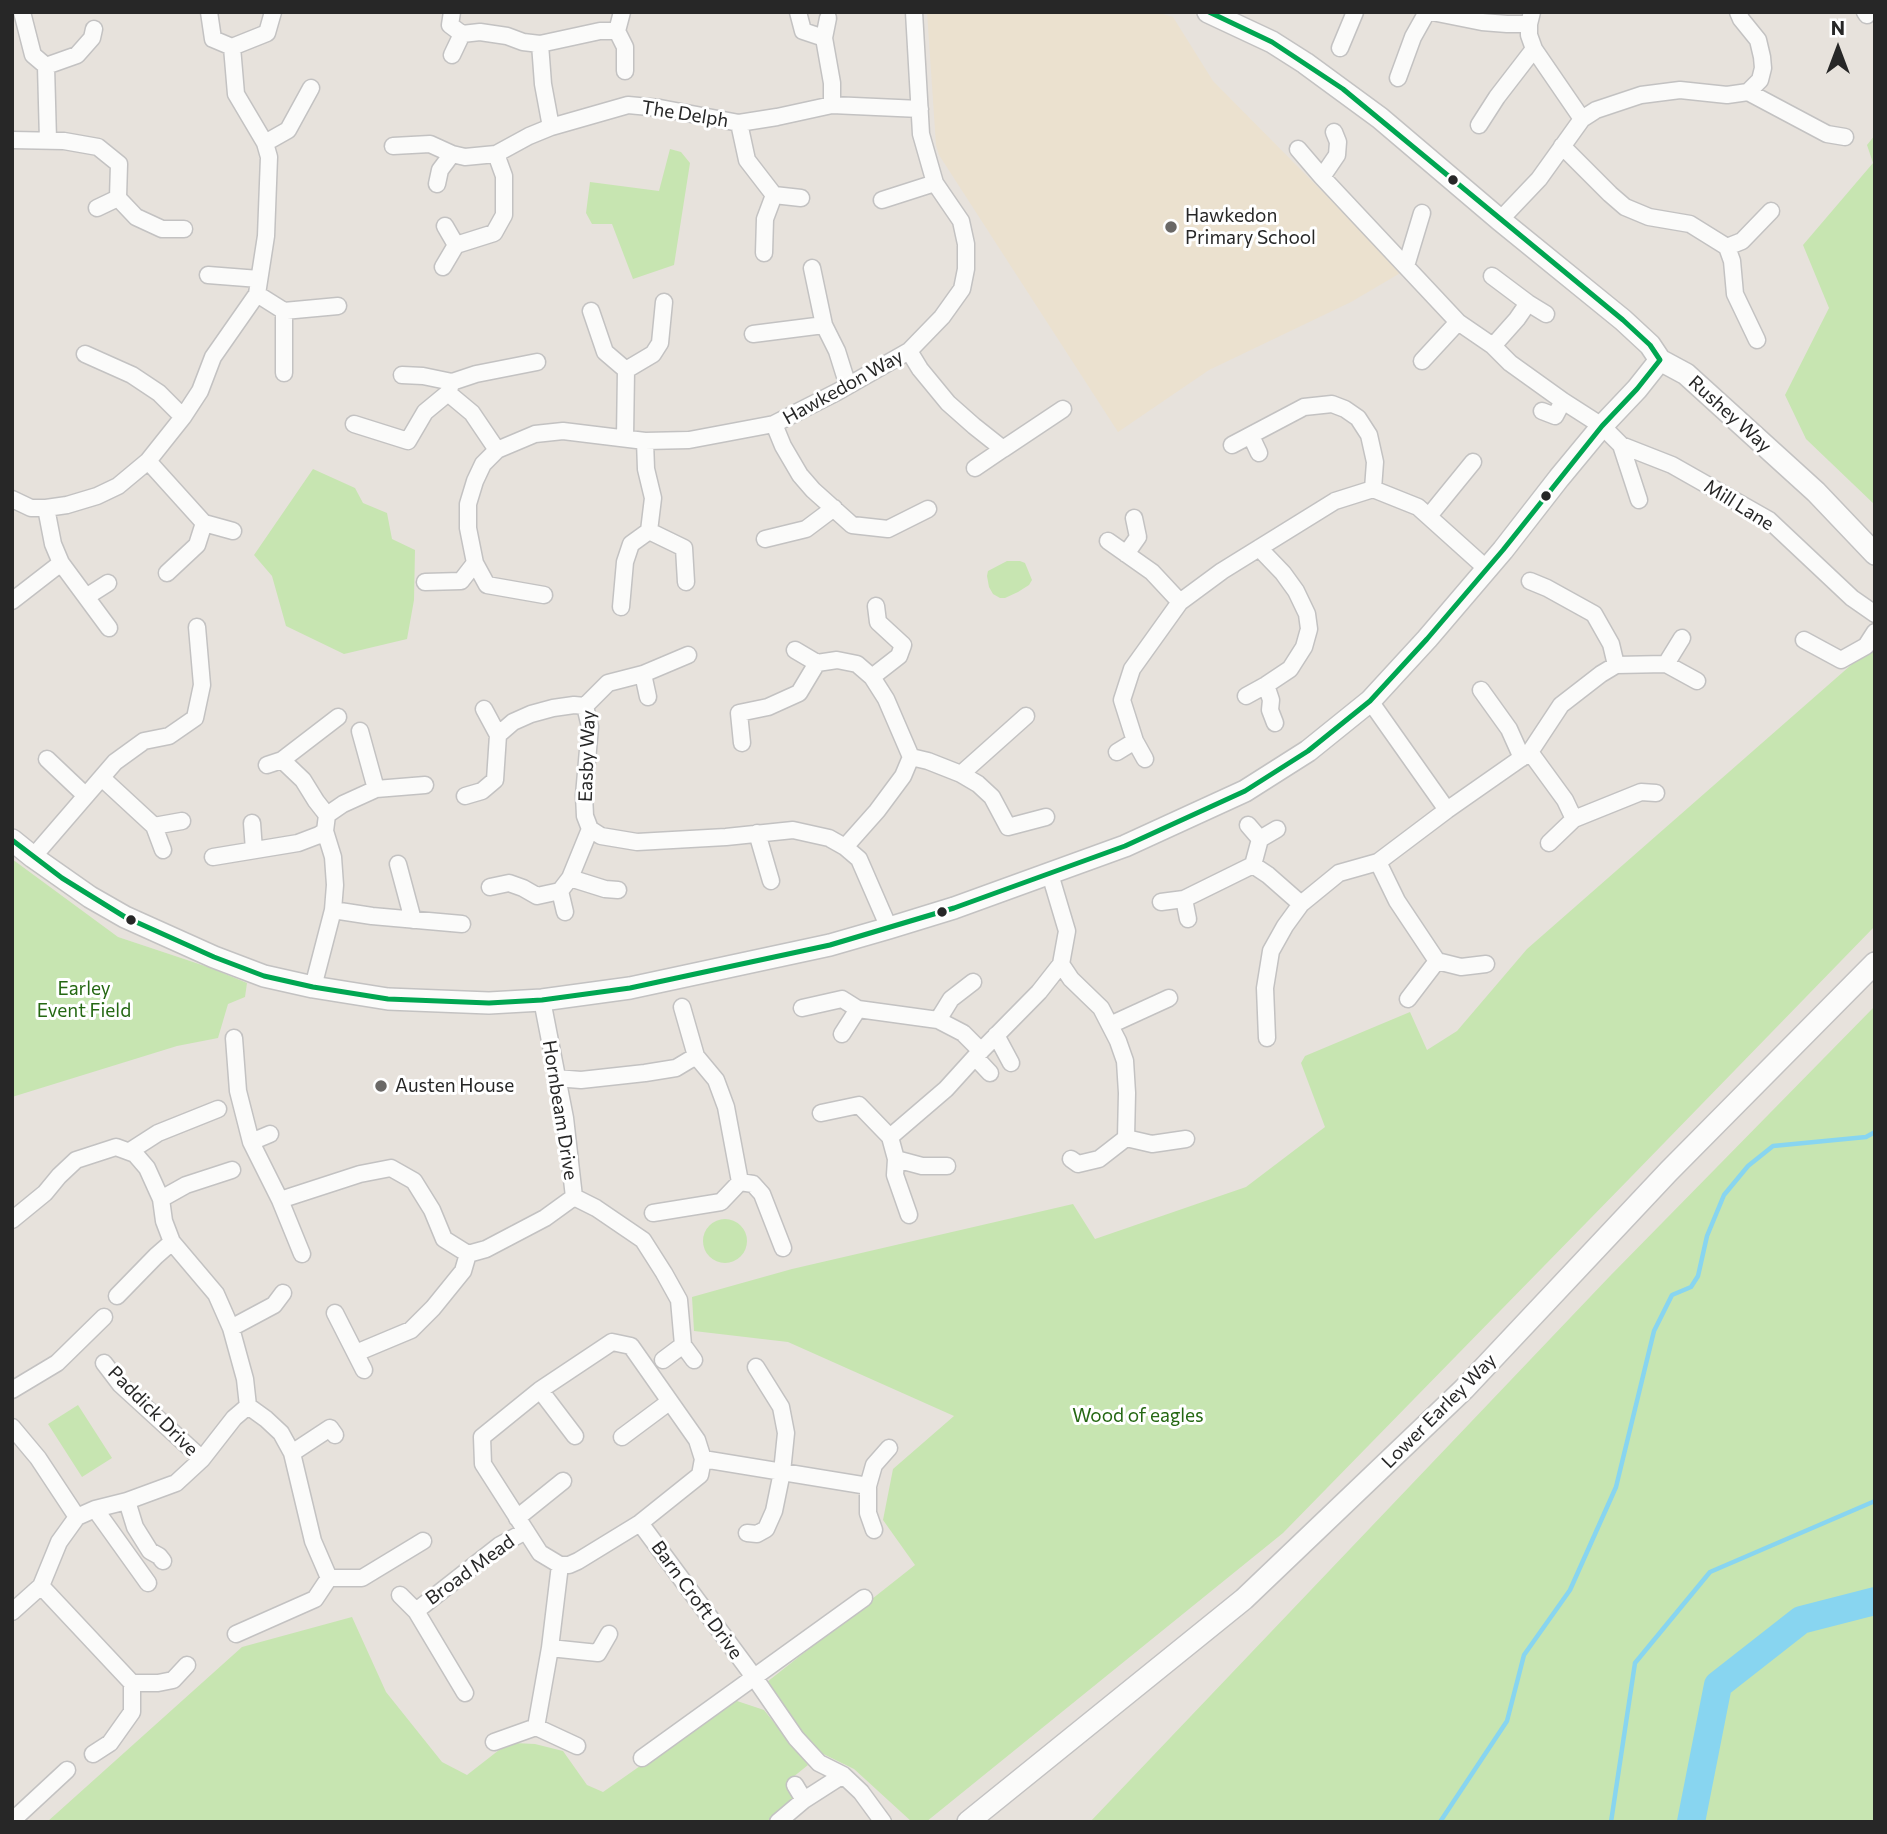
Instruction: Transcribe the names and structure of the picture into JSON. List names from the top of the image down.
{
  "streets": {
    "street": [
      "The Delph",
      "Hawkedon Way",
      "Rushey Way",
      "Mill Lane",
      "Easby Way",
      "Hornbeam Drive",
      "Paddick Drive",
      "Lower Earley Way",
      "Broad Mead",
      "Barn Croft Drive"
    ]
  },
  "crossings": [
    ["The Delph", "Hawkedon Way"],
    ["Broad Mead", "Barn Croft Drive"]
  ],
  "parks": ["Earley Event Field", "Wood of eagles"],
  "places": ["Hawkedon Primary School", "Austen House"],
  "north": "top"
}
